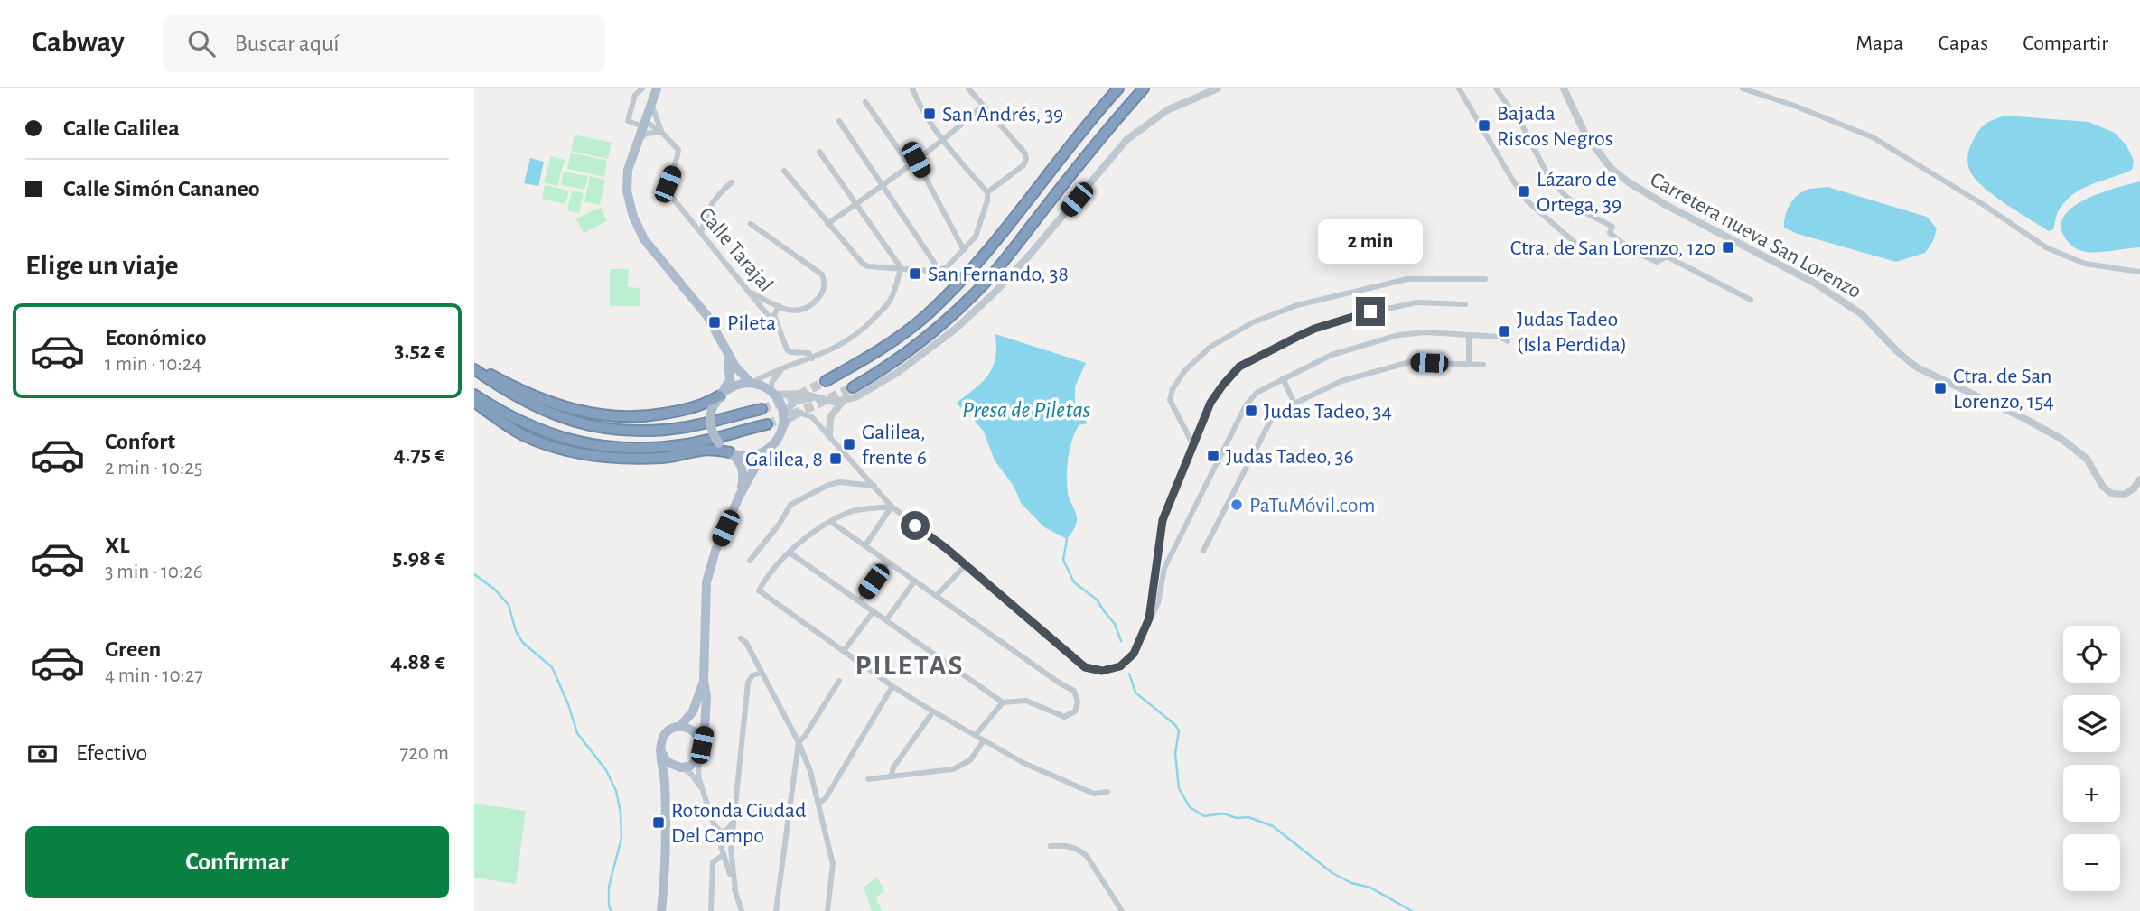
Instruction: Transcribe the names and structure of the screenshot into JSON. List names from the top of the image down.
{
  "streets": {
    "street": ["Carretera nueva San Lorenzo", "Calle Tarajal"]
  },
  "districts": ["PILETAS"],
  "water": ["Presa de Piletas"],
  "places": {
    "transit": [
      "San Andrés, 39",
      "Bajada Riscos Negros",
      "Lázaro de Ortega, 39",
      "Ctra. de San Lorenzo, 120",
      "San Fernando, 38",
      "Pileta",
      "Judas Tadeo (Isla Perdida)",
      "Ctra. de San Lorenzo, 154",
      "Judas Tadeo, 34",
      "Galilea, frente 6",
      "Judas Tadeo, 36",
      "Galilea, 8",
      "Rotonda Ciudad Del Campo"
    ],
    "other": ["PaTuMóvil.com"]
  },
  "page": {
    "header": "Cabway",
    "search": "Buscar aquí",
    "nav": ["Mapa", "Capas", "Compartir"],
    "banner": ["Calle Galilea", "Calle Simón Cananeo"],
    "bubble": "2 min",
    "heading": "Elige un viaje",
    "list": [
      {
        "name": "Económico",
        "note": "1 min · 10:24",
        "value": "3.52 €"
      },
      {
        "name": "Confort",
        "note": "2 min · 10:25",
        "value": "4.75 €"
      },
      {
        "name": "XL",
        "note": "3 min · 10:26",
        "value": "5.98 €"
      },
      {
        "name": "Green",
        "note": "4 min · 10:27",
        "value": "4.88 €"
      }
    ],
    "map_buttons": ["+", "−"],
    "pay": ["Efectivo", "720 m"],
    "buttons": "Confirmar"
  }
}
